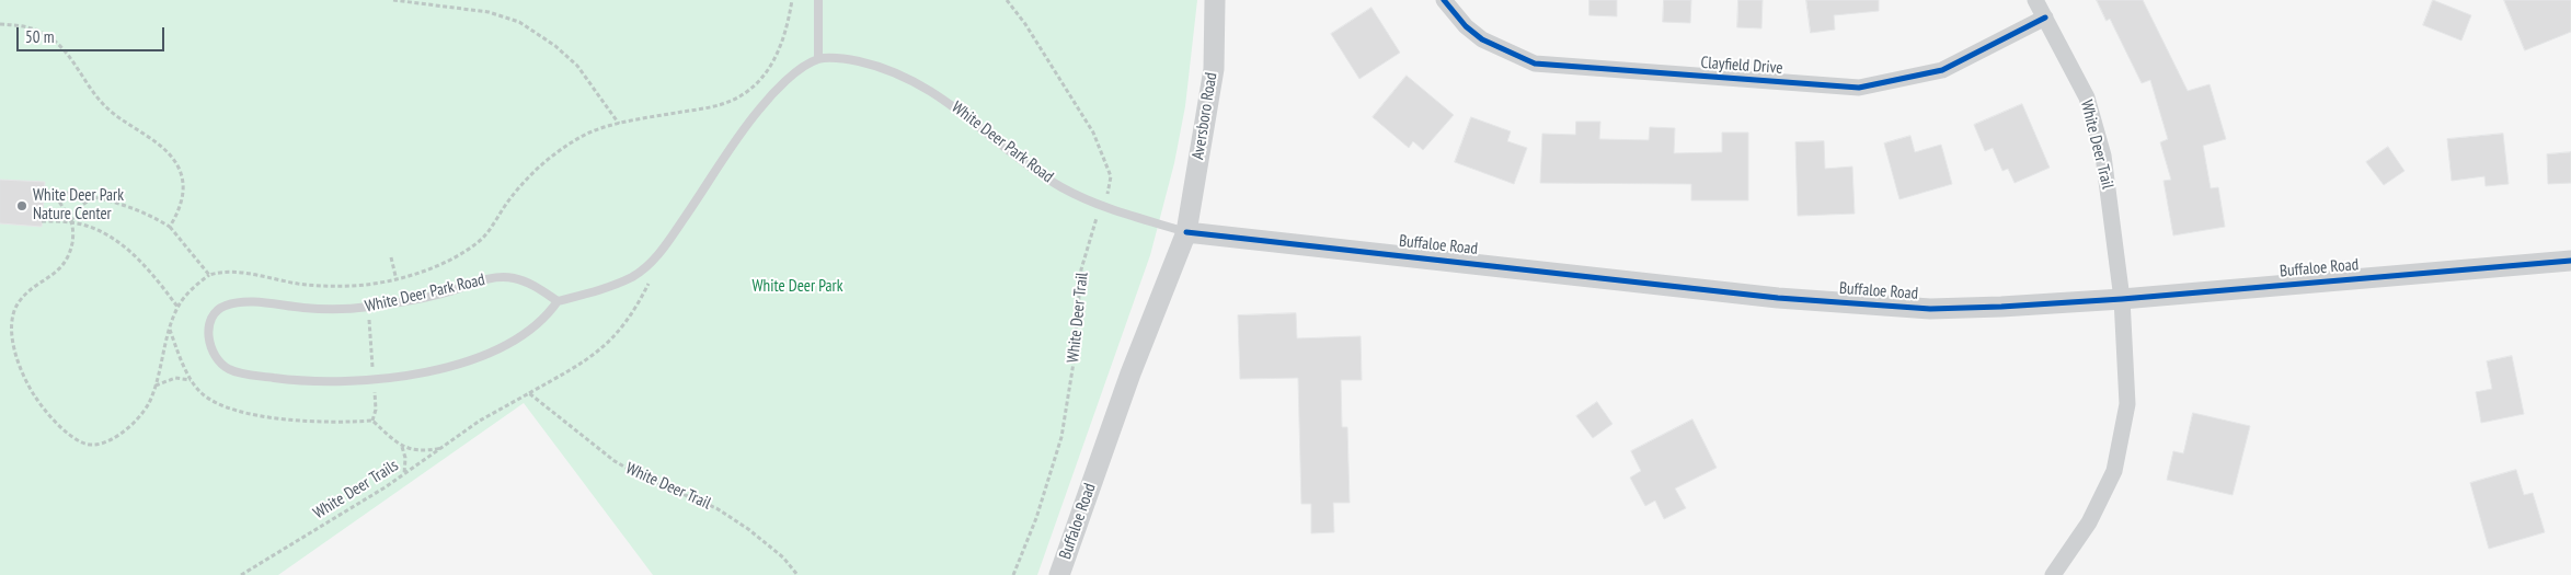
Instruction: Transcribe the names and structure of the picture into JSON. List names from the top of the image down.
{
  "streets": {
    "street": [
      "Clayfield Drive",
      "Aversboro Road",
      "White Deer Trail",
      "Buffaloe Road"
    ],
    "lane": ["White Deer Park Road"],
    "path": ["White Deer Trails"]
  },
  "crossings": [
    ["Clayfield Drive", "White Deer Trail"],
    ["Aversboro Road", "White Deer Park Road"],
    ["Aversboro Road", "Buffaloe Road"],
    ["White Deer Park Road", "Buffaloe Road"],
    ["White Deer Trail", "Buffaloe Road"],
    ["White Deer Trail", "White Deer Trails"]
  ],
  "parks": ["White Deer Park"],
  "places": ["White Deer Park Nature Center"],
  "scale_bar": "50 m"
}
